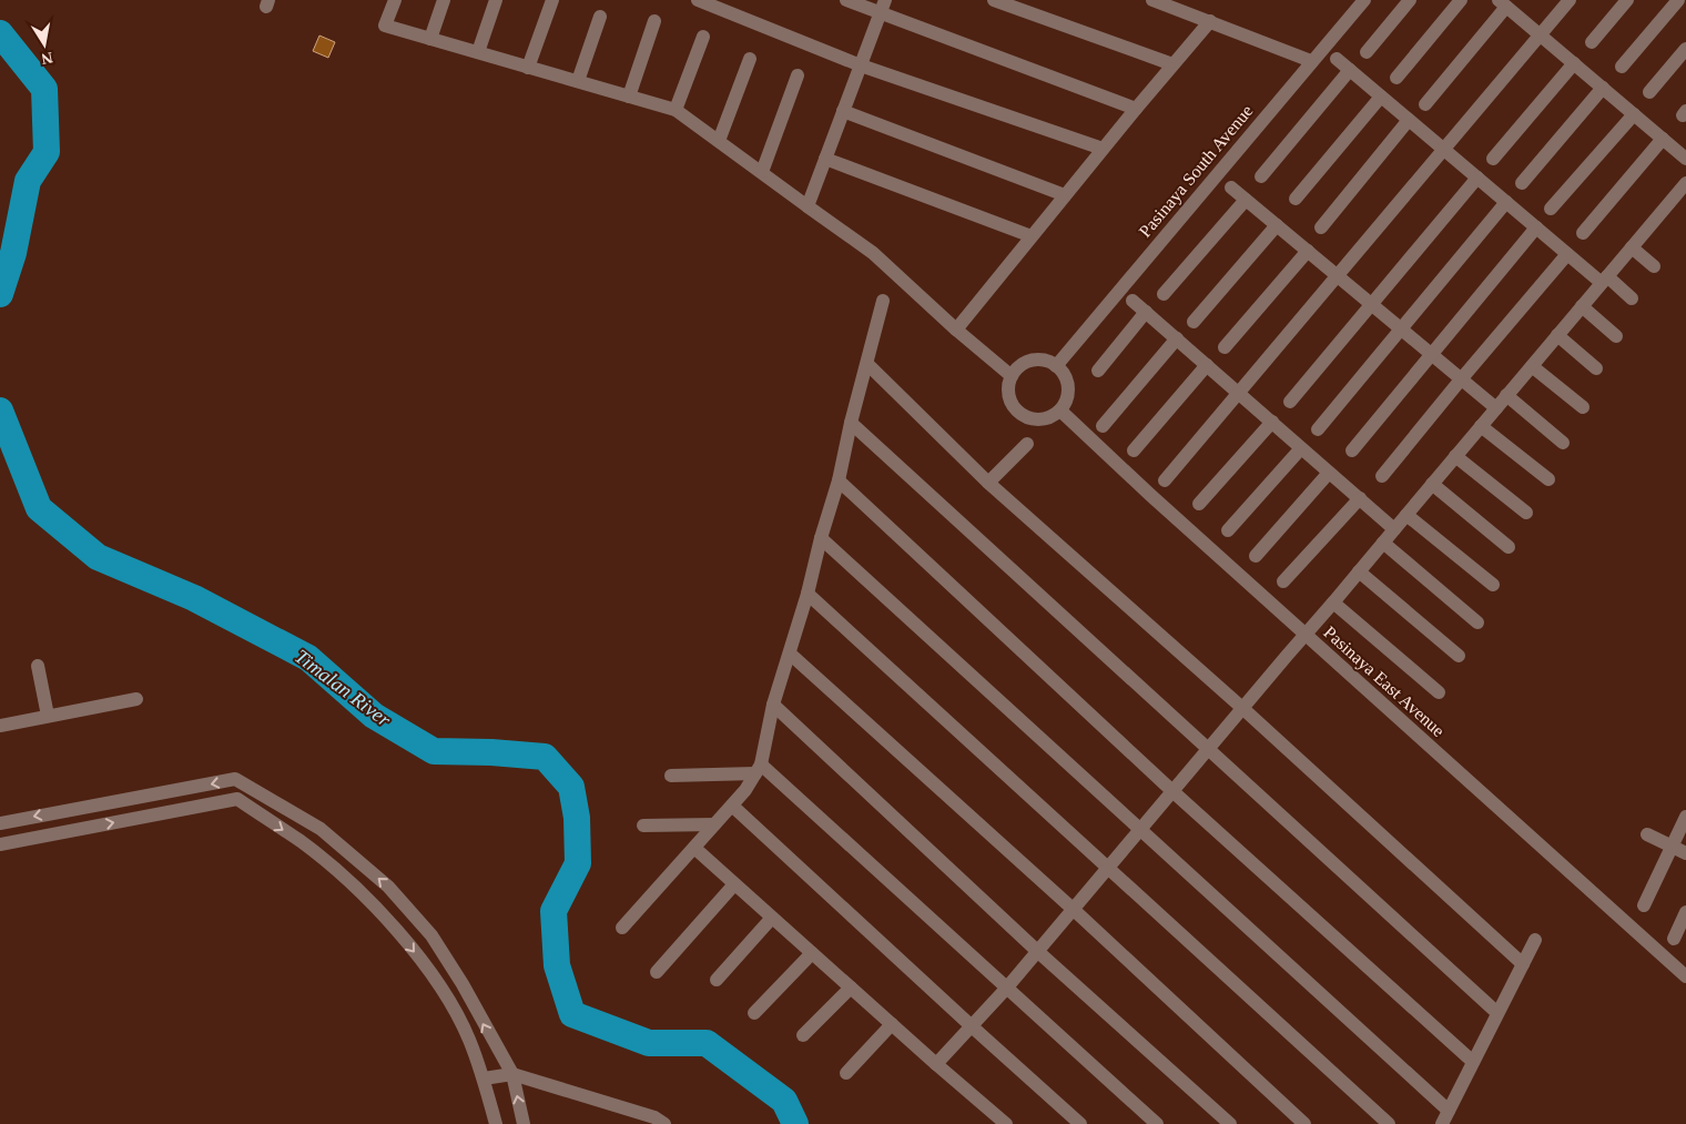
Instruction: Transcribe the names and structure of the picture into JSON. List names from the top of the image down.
{
  "streets": {
    "street": ["Pasinaya South Avenue", "Pasinaya East Avenue"]
  },
  "crossings": [
    ["Pasinaya South Avenue", "Pasinaya East Avenue"]
  ],
  "water": ["Timalan River"],
  "north": "bottom"
}
